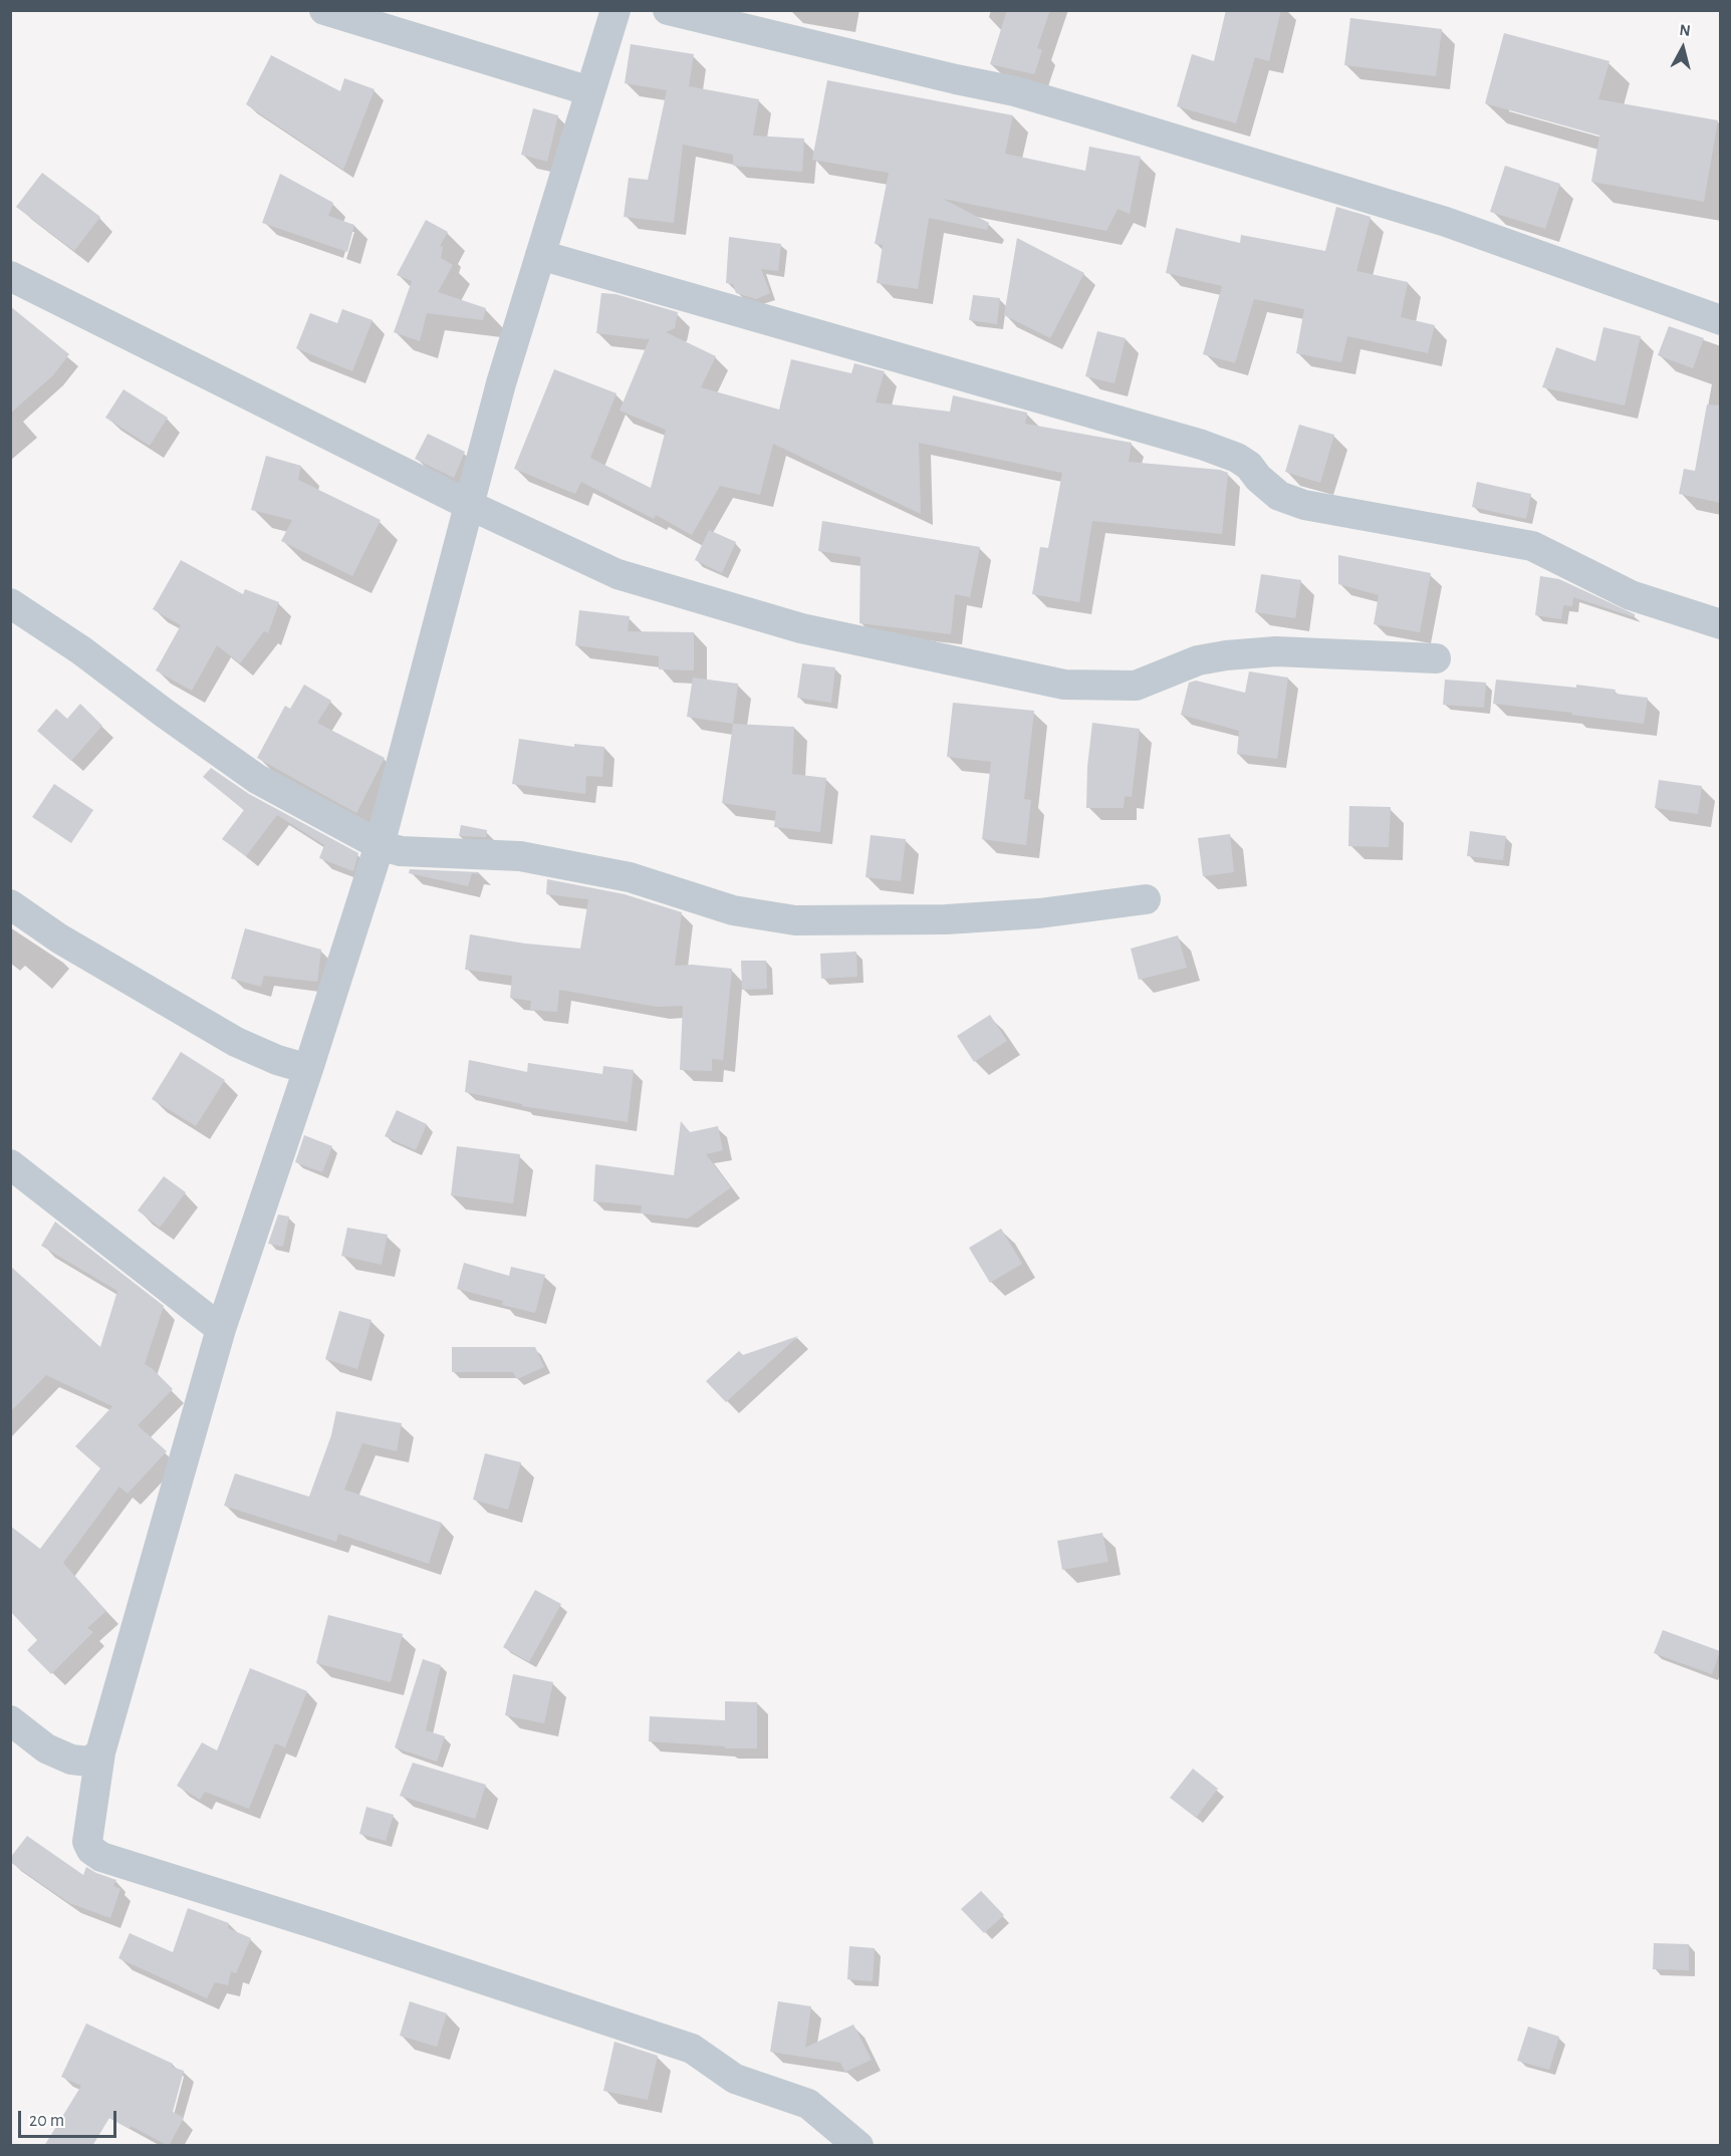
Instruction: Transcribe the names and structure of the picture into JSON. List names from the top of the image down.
{
  "scale_bar": "20 m",
  "north": "top"
}
